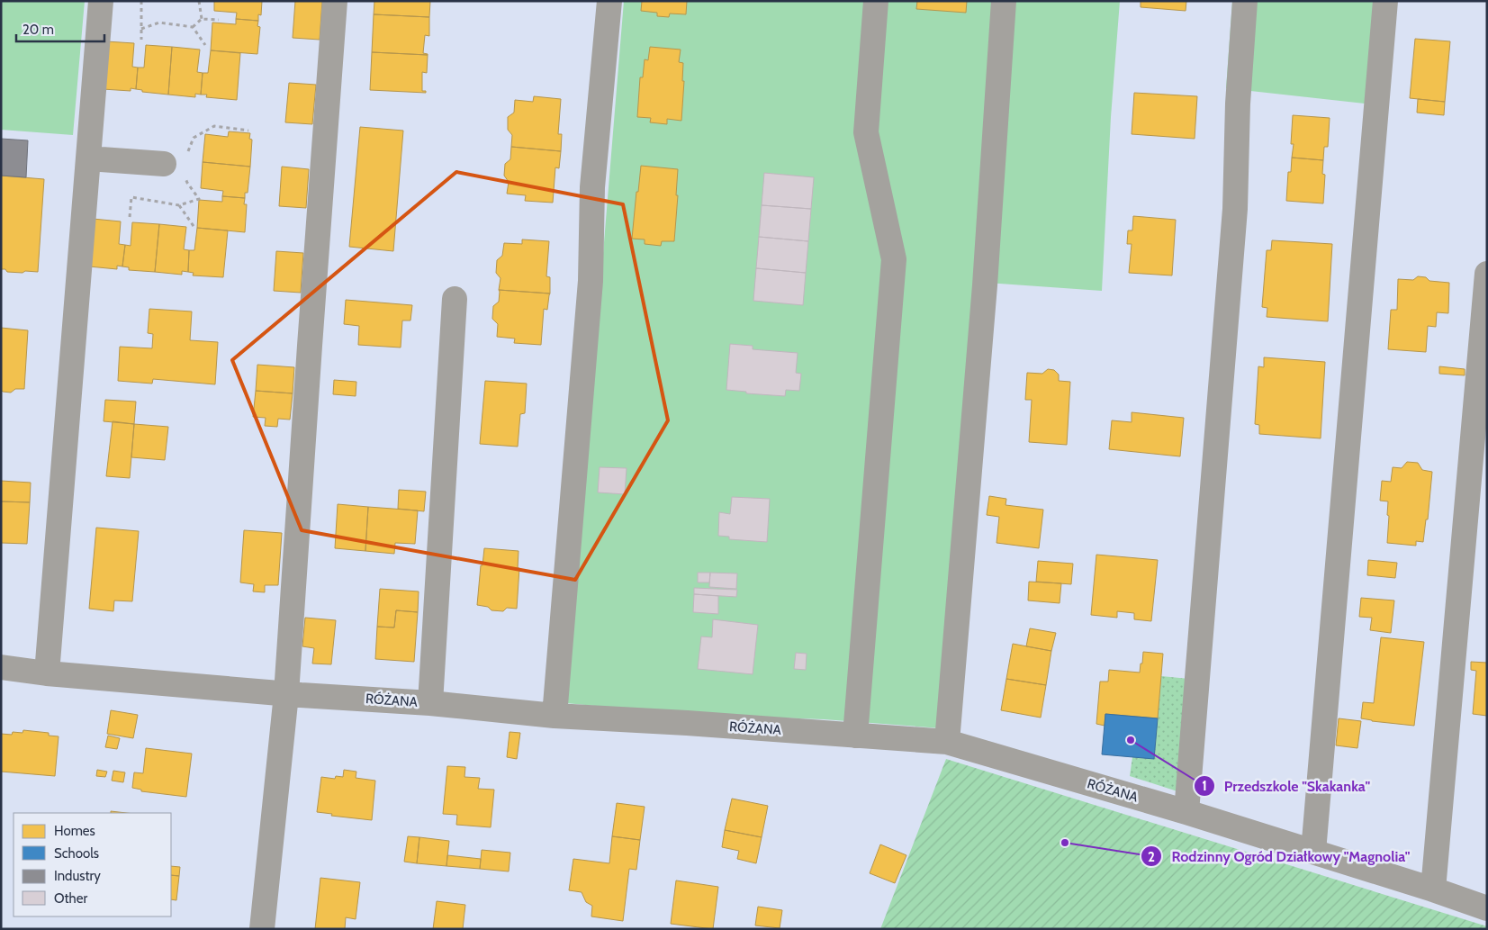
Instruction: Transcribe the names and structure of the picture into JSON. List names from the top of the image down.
{
  "streets": {
    "street": ["RÓŻANA"]
  },
  "places": ["Przedszkole \"Skakanka\"", "Rodzinny Ogród Działkowy \"Magnolia\""],
  "legend": [
    "Homes",
    "Schools",
    "Industry",
    "Other"
  ],
  "scale_bar": "20 m"
}
